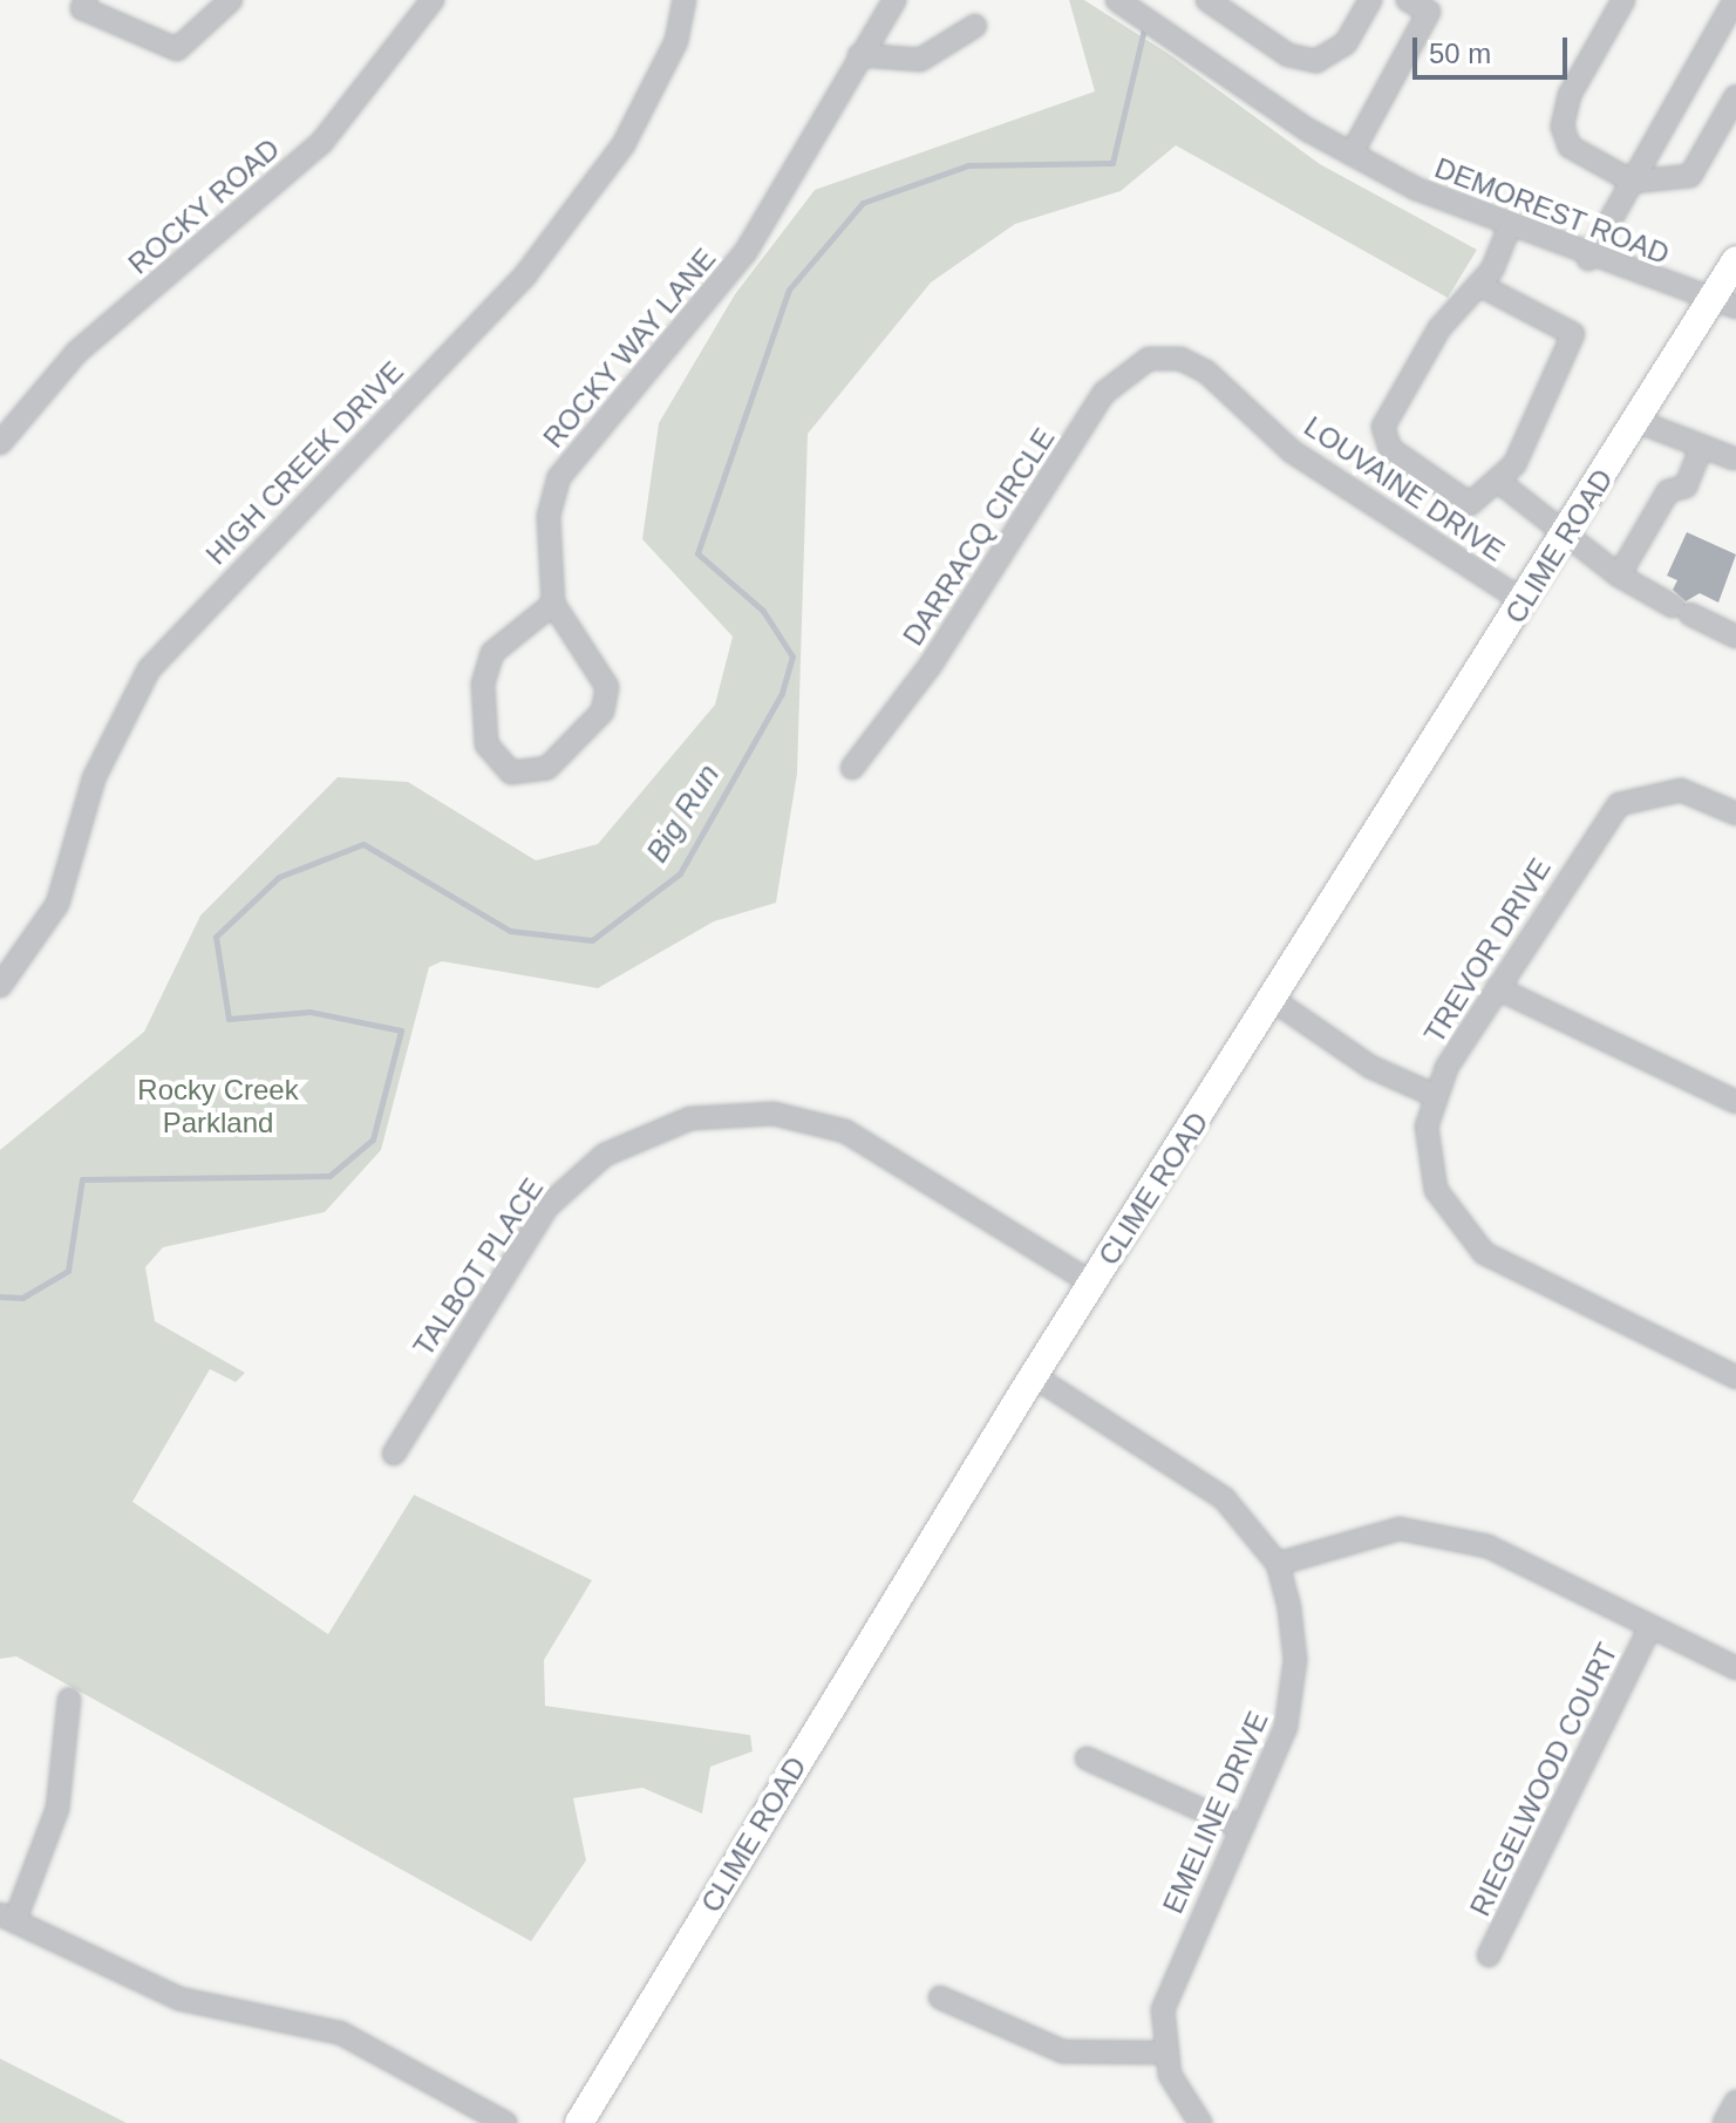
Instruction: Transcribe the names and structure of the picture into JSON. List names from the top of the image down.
{
  "streets": {
    "main road": ["CLIME ROAD"],
    "street": [
      "ROCKY ROAD",
      "DEMOREST ROAD",
      "ROCKY WAY LANE",
      "HIGH CREEK DRIVE",
      "LOUVAINE DRIVE",
      "DARRACQ CIRCLE",
      "TREVOR DRIVE",
      "TALBOT PLACE",
      "RIEGELWOOD COURT",
      "EMELINE DRIVE"
    ]
  },
  "crossings": [
    ["DEMOREST ROAD", "CLIME ROAD"],
    ["LOUVAINE DRIVE", "DARRACQ CIRCLE"],
    ["LOUVAINE DRIVE", "CLIME ROAD"],
    ["CLIME ROAD", "TALBOT PLACE"]
  ],
  "water": ["Big Run"],
  "parks": ["Rocky Creek Parkland"],
  "scale_bar": "50 m"
}
